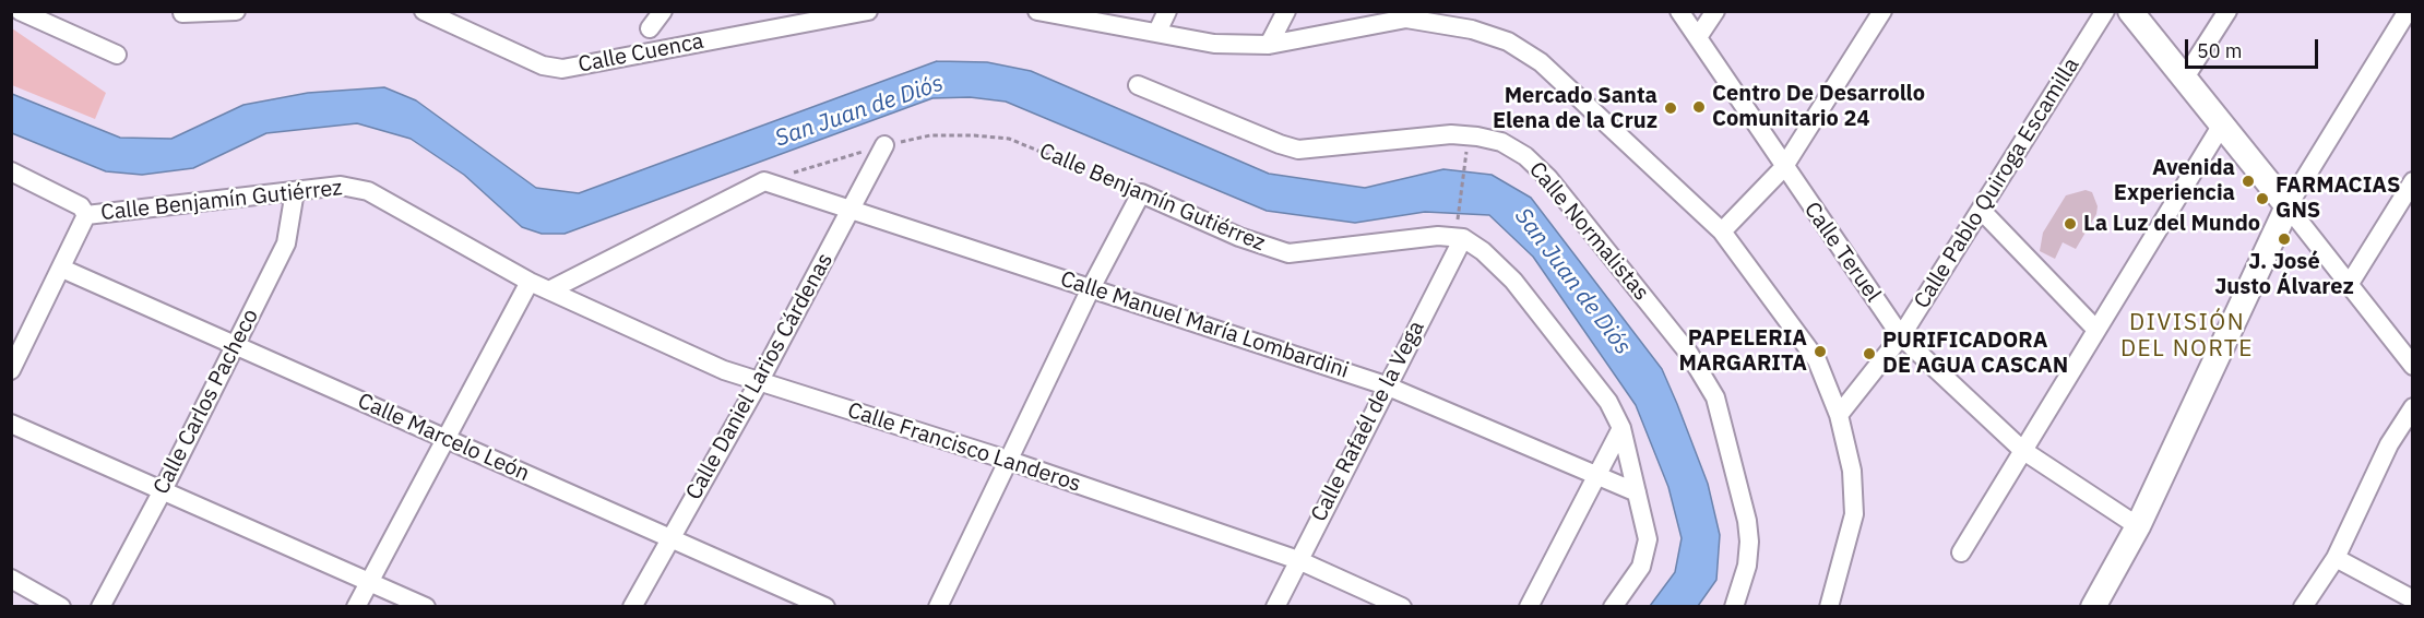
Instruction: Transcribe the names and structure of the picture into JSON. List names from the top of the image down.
{
  "streets": {
    "street": [
      "Calle Cuenca",
      "Calle Pablo Quiroga Escamilla",
      "Calle Benjamín Gutiérrez",
      "Calle Normalistas",
      "Calle Teruel",
      "Calle Manuel María Lombardini",
      "Calle Daniel Larios Cárdenas",
      "Calle Carlos Pacheco",
      "Calle Rafaél de la Vega",
      "Calle Marcelo León",
      "Calle Francisco Landeros"
    ]
  },
  "crossings": [
    ["Calle Pablo Quiroga Escamilla", "Calle Teruel"],
    ["Calle Benjamín Gutiérrez", "Calle Manuel María Lombardini"],
    ["Calle Benjamín Gutiérrez", "Calle Daniel Larios Cárdenas"],
    ["Calle Benjamín Gutiérrez", "Calle Carlos Pacheco"],
    ["Calle Benjamín Gutiérrez", "Calle Rafaél de la Vega"],
    ["Calle Benjamín Gutiérrez", "Calle Francisco Landeros"],
    ["Calle Manuel María Lombardini", "Calle Daniel Larios Cárdenas"],
    ["Calle Manuel María Lombardini", "Calle Rafaél de la Vega"],
    ["Calle Daniel Larios Cárdenas", "Calle Marcelo León"],
    ["Calle Daniel Larios Cárdenas", "Calle Francisco Landeros"],
    ["Calle Carlos Pacheco", "Calle Marcelo León"],
    ["Calle Rafaél de la Vega", "Calle Francisco Landeros"]
  ],
  "districts": ["DIVISIÓN DEL NORTE"],
  "water": ["San Juan de Diós"],
  "places": [
    "Centro De Desarrollo Comunitario 24",
    "Mercado Santa Elena de la Cruz",
    "Avenida Experiencia",
    "FARMACIAS GNS",
    "La Luz del Mundo",
    "J. José Justo Álvarez",
    "PAPELERIA MARGARITA",
    "PURIFICADORA DE AGUA CASCAN"
  ],
  "scale_bar": "50 m"
}
